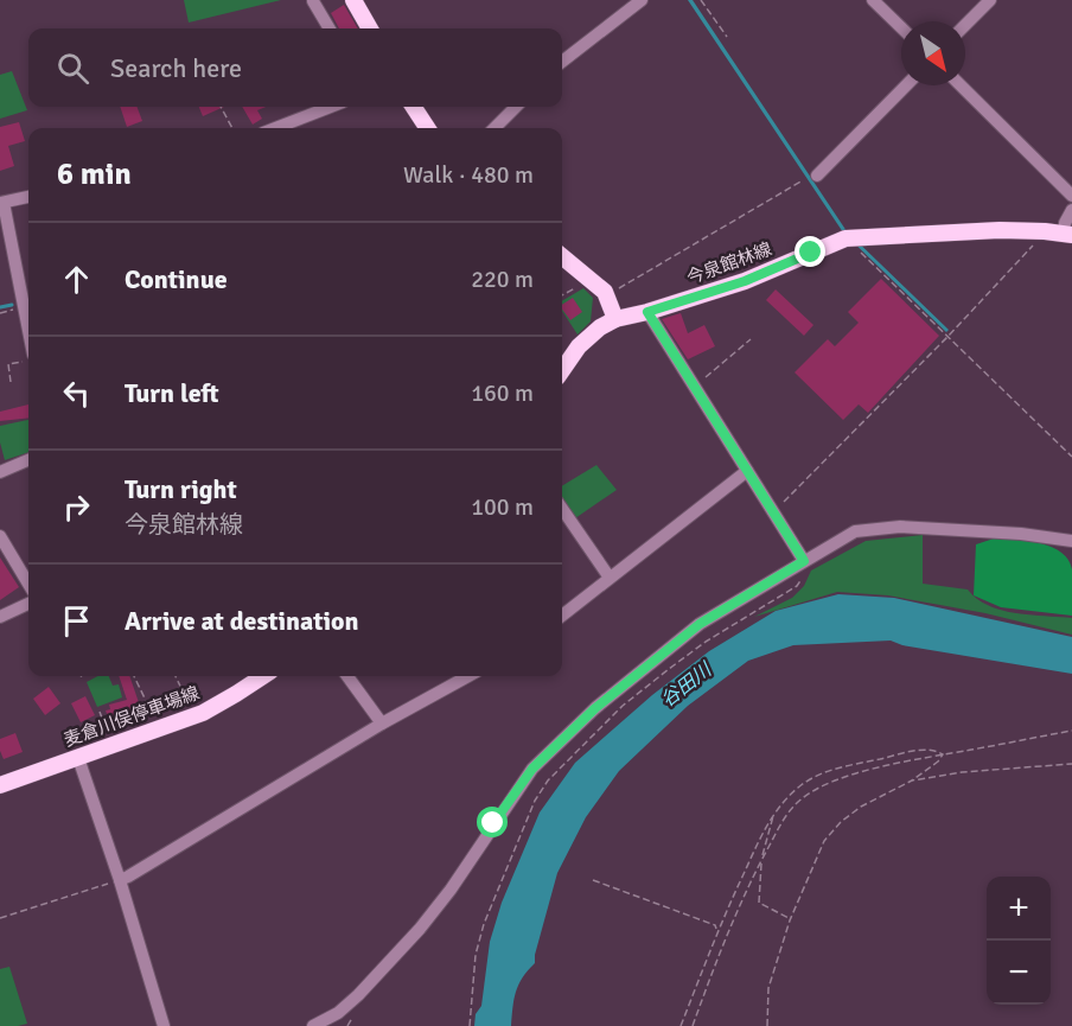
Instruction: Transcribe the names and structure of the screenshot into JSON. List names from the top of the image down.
{
  "streets": {
    "main road": ["今泉館林線", "麦倉川俣停車場線"]
  },
  "water": ["谷田川"],
  "north": "bottom right",
  "page": {
    "search": "Search here",
    "heading": ["6 min", "Walk · 480 m"],
    "list": [
      ["Continue", "220 m"],
      ["Turn left", "160 m"],
      ["Turn right", "今泉館林線", "100 m"],
      "Arrive at destination"
    ],
    "map_buttons": ["+", "−"]
  }
}
